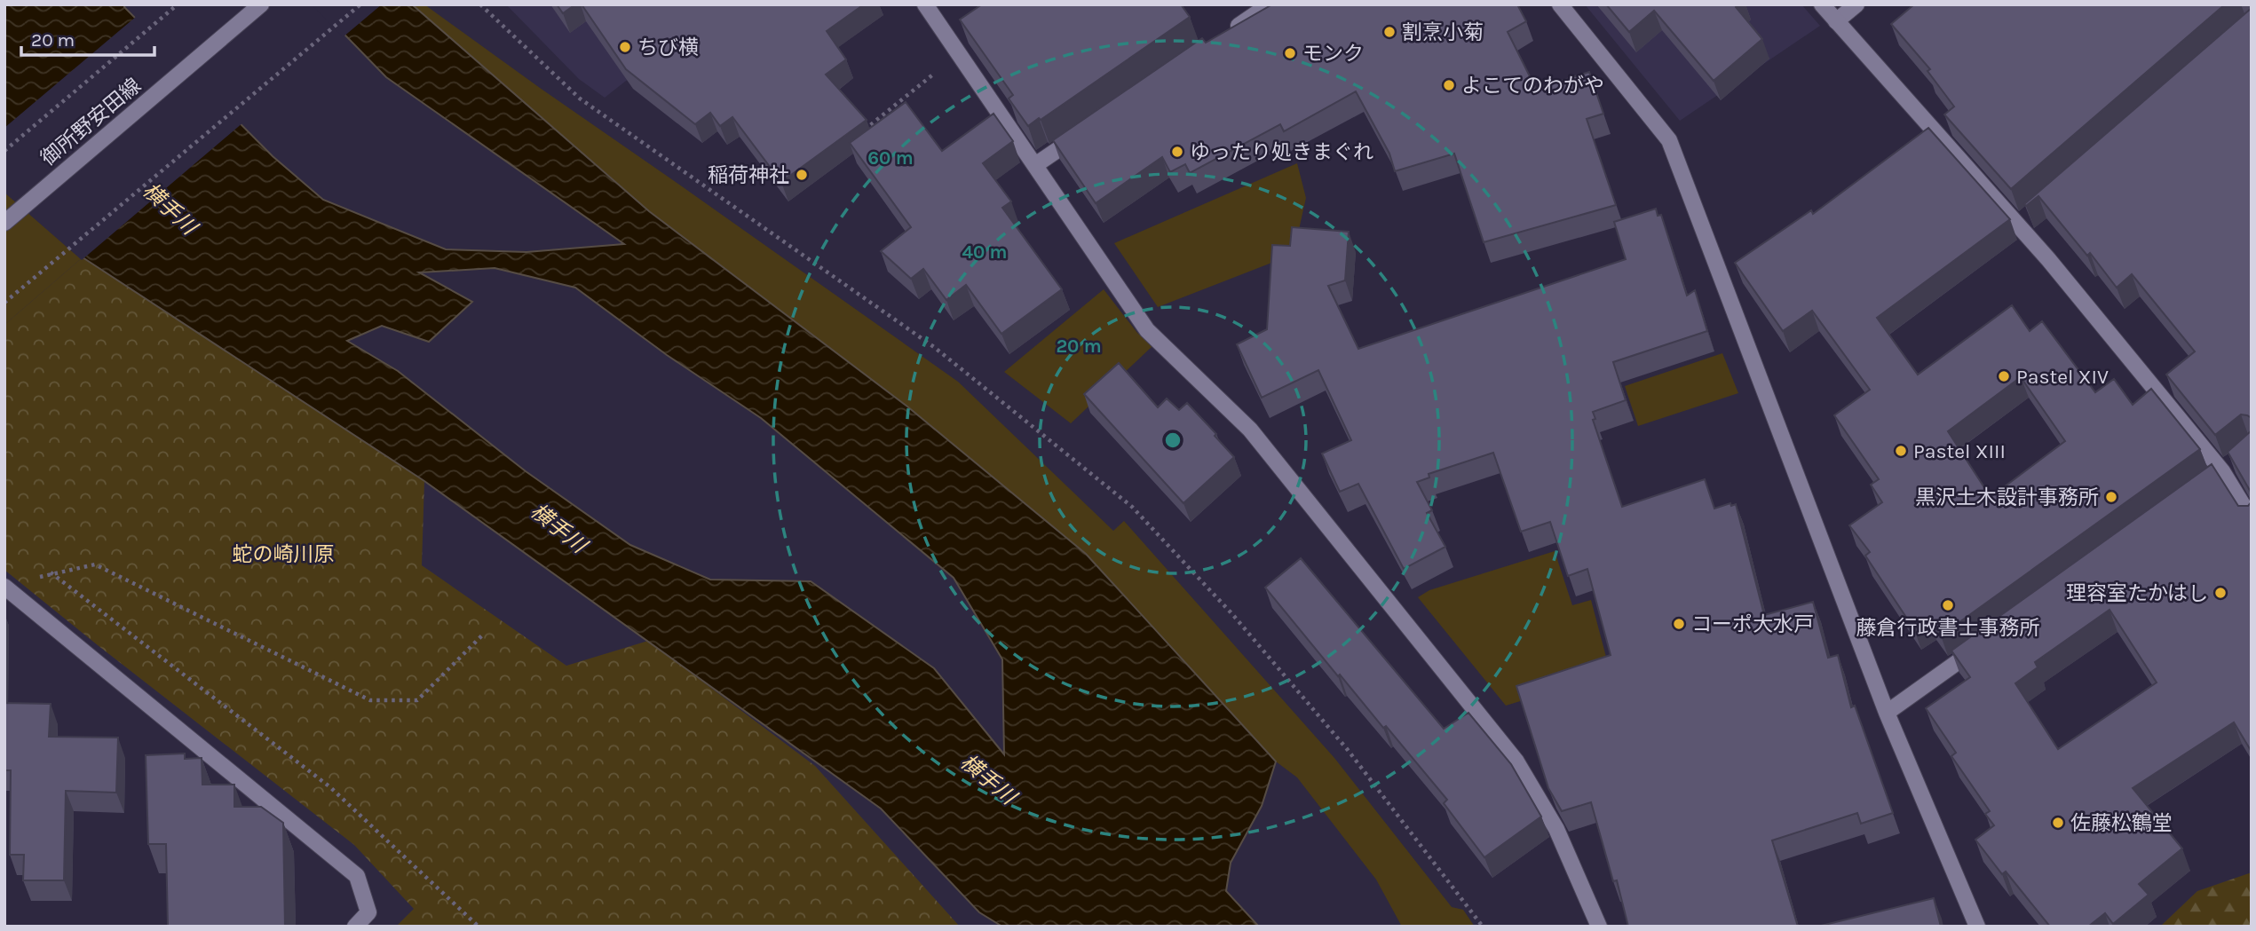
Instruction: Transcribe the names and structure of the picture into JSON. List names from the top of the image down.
{
  "streets": {
    "street": ["御所野安田線"]
  },
  "water": ["横手川"],
  "parks": ["蛇の崎川原"],
  "places": [
    "割烹小菊",
    "ちび横",
    "モンク",
    "よこてのわがや",
    "ゆったり処きまぐれ",
    "稲荷神社",
    "Pastel XIV",
    "Pastel XIII",
    "黒沢土木設計事務所",
    "理容室たかはし",
    "藤倉行政書士事務所",
    "コーポ大水戸",
    "佐藤松鶴堂"
  ],
  "scale_bar": "20 m",
  "rings": ["60 m", "40 m", "20 m"]
}
